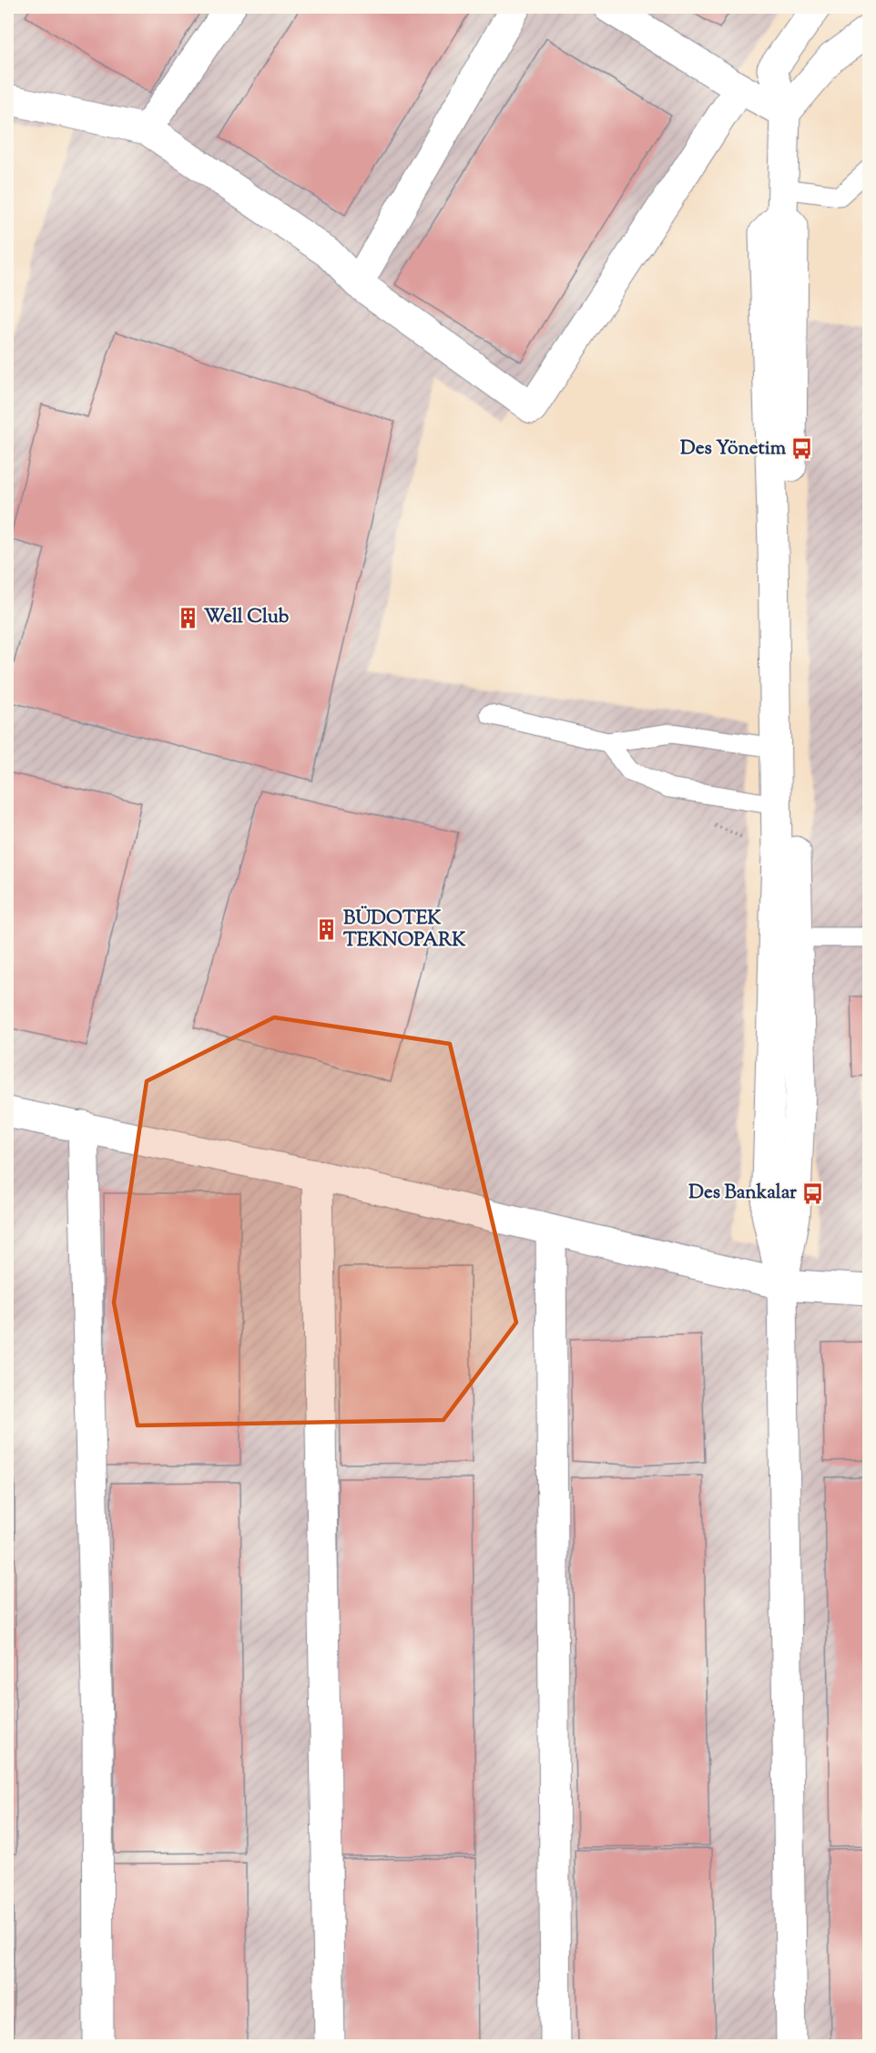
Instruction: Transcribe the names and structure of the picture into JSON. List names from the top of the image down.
{
  "places": {
    "bus stop": ["Des Yönetim", "Des Bankalar"],
    "building": ["Well Club", "BÜDOTEK TEKNOPARK"]
  }
}
